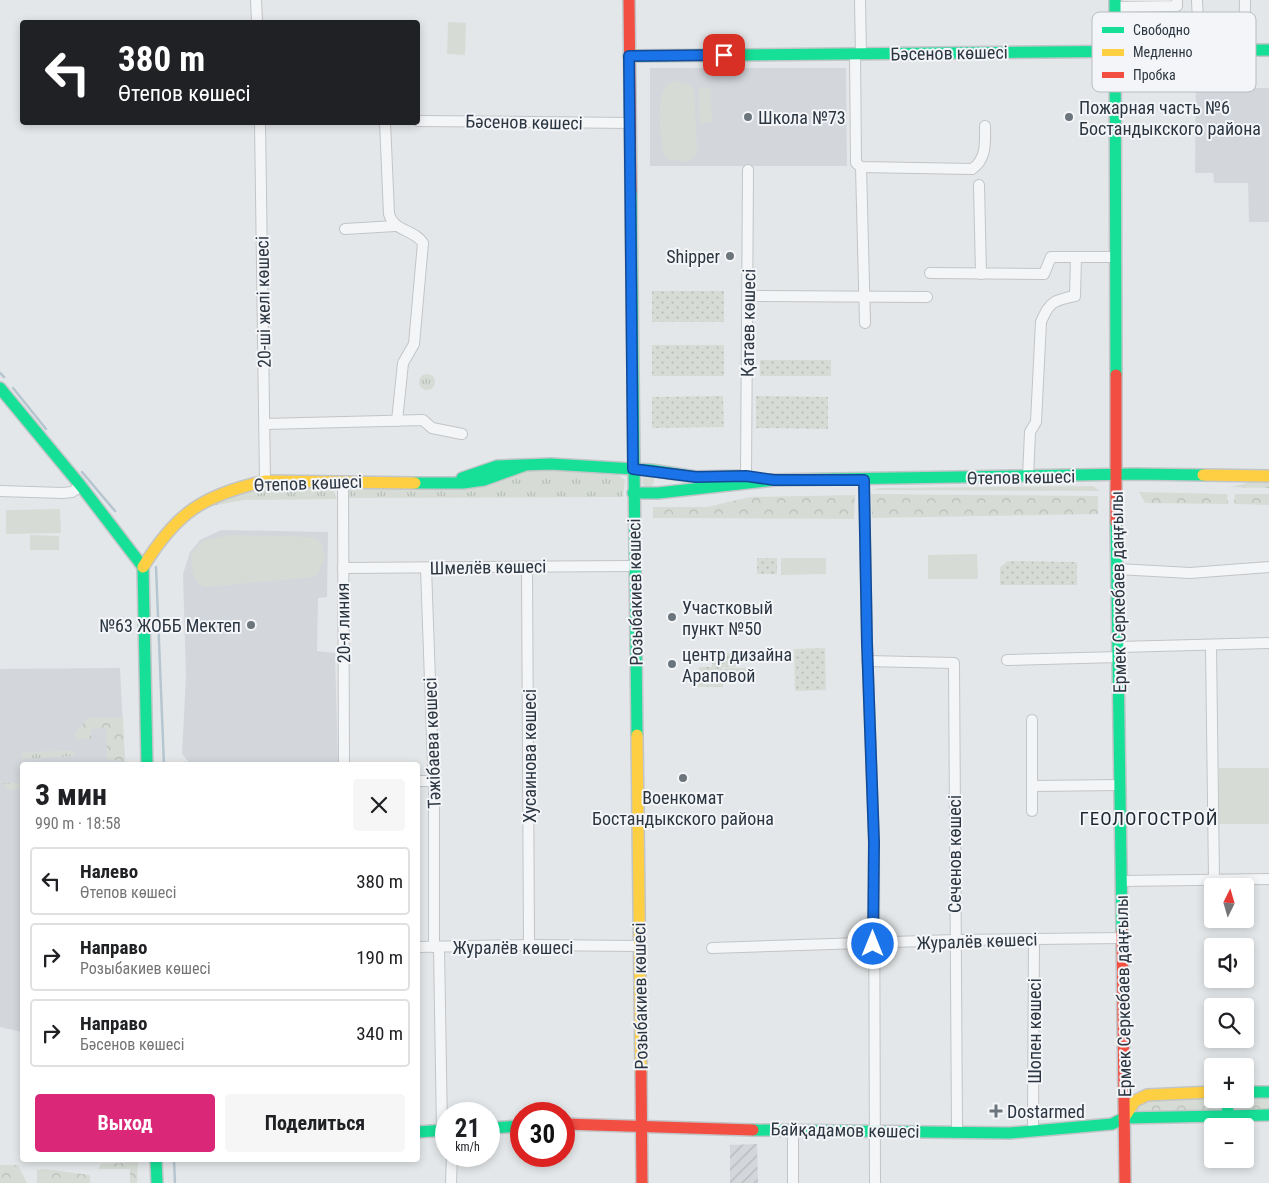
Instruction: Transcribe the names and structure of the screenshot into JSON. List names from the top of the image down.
{
  "streets": {
    "street": [
      "Бәсенов көшесі",
      "20-ші желі көшесі",
      "Қатаев көшесі",
      "Өтепов көшесі",
      "Шмелёв көшесі",
      "Розыбакиев көшесі",
      "Ермек Серкебаев даңғылы",
      "20-я линия",
      "Тәжібаева көшесі",
      "Хусаинова көшесі",
      "Сеченов көшесі",
      "Журалёв көшесі",
      "Шопен көшесі",
      "Байқадамов көшесі"
    ]
  },
  "crossings": [
    ["Бәсенов көшесі", "Розыбакиев көшесі"],
    ["20-ші желі көшесі", "Өтепов көшесі"],
    ["Қатаев көшесі", "Өтепов көшесі"],
    ["Өтепов көшесі", "Розыбакиев көшесі"],
    ["Өтепов көшесі", "Ермек Серкебаев даңғылы"],
    ["Өтепов көшесі", "20-я линия"],
    ["Шмелёв көшесі", "Розыбакиев көшесі"],
    ["Шмелёв көшесі", "20-я линия"],
    ["Шмелёв көшесі", "Тәжібаева көшесі"],
    ["Шмелёв көшесі", "Хусаинова көшесі"],
    ["Розыбакиев көшесі", "Журалёв көшесі"],
    ["Розыбакиев көшесі", "Байқадамов көшесі"],
    ["Ермек Серкебаев даңғылы", "Журалёв көшесі"],
    ["Ермек Серкебаев даңғылы", "Байқадамов көшесі"],
    ["Тәжібаева көшесі", "Журалёв көшесі"],
    ["Хусаинова көшесі", "Журалёв көшесі"],
    ["Сеченов көшесі", "Журалёв көшесі"],
    ["Сеченов көшесі", "Байқадамов көшесі"],
    ["Журалёв көшесі", "Шопен көшесі"]
  ],
  "districts": ["ГЕОЛОГОСТРОЙ"],
  "places": {
    "other": [
      "Школа №73",
      "Пожарная часть №6 Бостандыкского района",
      "Shipper",
      "Участковый пункт №50",
      "№63 ЖОББ Мектеп",
      "центр дизайна Араповой",
      "Военкомат Бостандыкского района"
    ],
    "health": ["Dostarmed"]
  },
  "legend": ["Свободно", "Медленно", "Пробка"],
  "north": "top",
  "page": {
    "turn": ["380 m", "Өтепов көшесі"],
    "heading": ["3 мин", "990 m · 18:58"],
    "list": [
      {
        "name": "Налево",
        "note": "Өтепов көшесі",
        "value": "380 m"
      },
      {
        "name": "Направо",
        "note": "Розыбакиев көшесі",
        "value": "190 m"
      },
      {
        "name": "Направо",
        "note": "Бәсенов көшесі",
        "value": "340 m"
      }
    ],
    "map_buttons": ["+", "−"],
    "buttons": ["Выход", "Поделиться"],
    "speed": "21 km/h",
    "limit": "30"
  }
}
